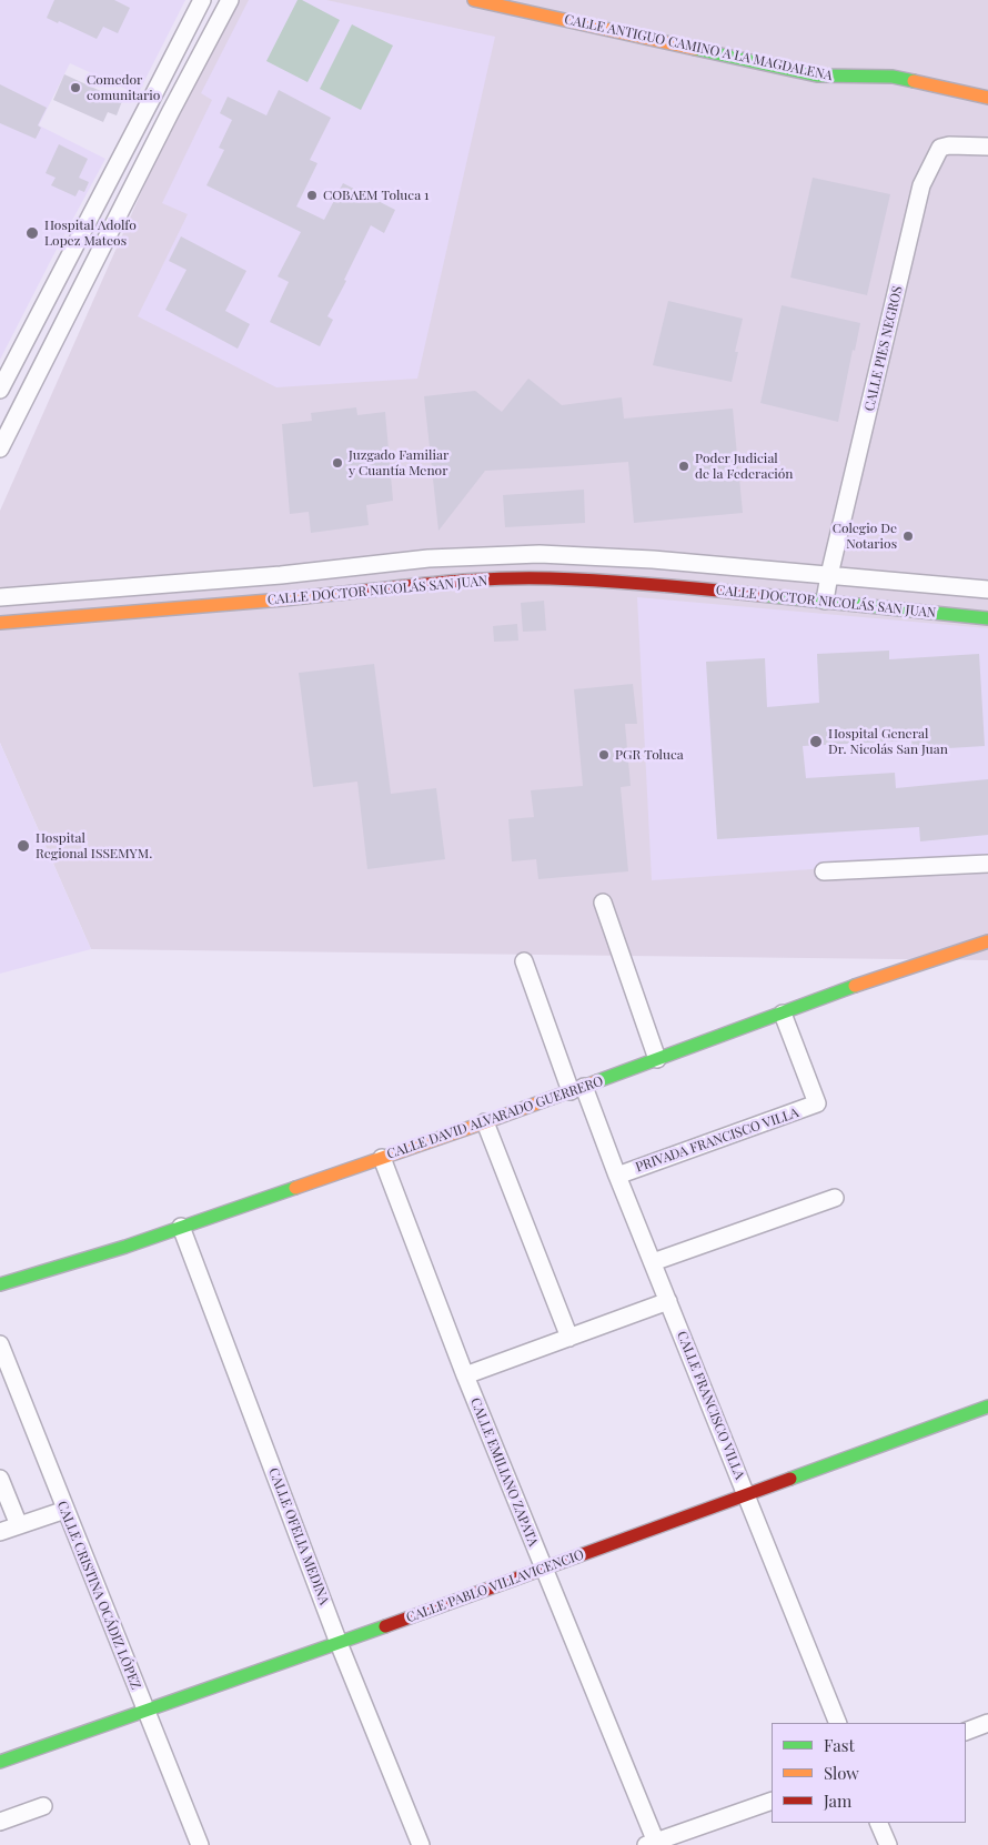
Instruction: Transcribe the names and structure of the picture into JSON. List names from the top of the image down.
{
  "streets": {
    "street": [
      "CALLE ANTIGUO CAMINO A LA MAGDALENA",
      "CALLE PIES NEGROS",
      "CALLE DOCTOR NICOLÁS SAN JUAN",
      "CALLE DAVID ALVARADO GUERRERO",
      "PRIVADA FRANCISCO VILLA",
      "CALLE FRANCISCO VILLA",
      "CALLE EMILIANO ZAPATA",
      "CALLE OFELIA MEDINA",
      "CALLE PABLO VILLAVICENCIO",
      "CALLE CRISTINA OCÁDIZ LÓPEZ"
    ]
  },
  "crossings": [
    ["CALLE PIES NEGROS", "CALLE DOCTOR NICOLÁS SAN JUAN"],
    ["CALLE DAVID ALVARADO GUERRERO", "PRIVADA FRANCISCO VILLA"],
    ["CALLE DAVID ALVARADO GUERRERO", "CALLE FRANCISCO VILLA"],
    ["CALLE DAVID ALVARADO GUERRERO", "CALLE EMILIANO ZAPATA"],
    ["CALLE DAVID ALVARADO GUERRERO", "CALLE OFELIA MEDINA"],
    ["PRIVADA FRANCISCO VILLA", "CALLE FRANCISCO VILLA"],
    ["CALLE FRANCISCO VILLA", "CALLE PABLO VILLAVICENCIO"],
    ["CALLE EMILIANO ZAPATA", "CALLE PABLO VILLAVICENCIO"],
    ["CALLE OFELIA MEDINA", "CALLE PABLO VILLAVICENCIO"],
    ["CALLE PABLO VILLAVICENCIO", "CALLE CRISTINA OCÁDIZ LÓPEZ"]
  ],
  "places": [
    "Comedor comunitario",
    "COBAEM Toluca 1",
    "Hospital Adolfo Lopez Mateos",
    "Juzgado Familiar y Cuantía Menor",
    "Poder Judicial de la Federación",
    "Colegio De Notarios",
    "Hospital General Dr. Nicolás San Juan",
    "PGR Toluca",
    "Hospital Regional ISSEMYM."
  ],
  "legend": ["Fast", "Slow", "Jam"]
}
